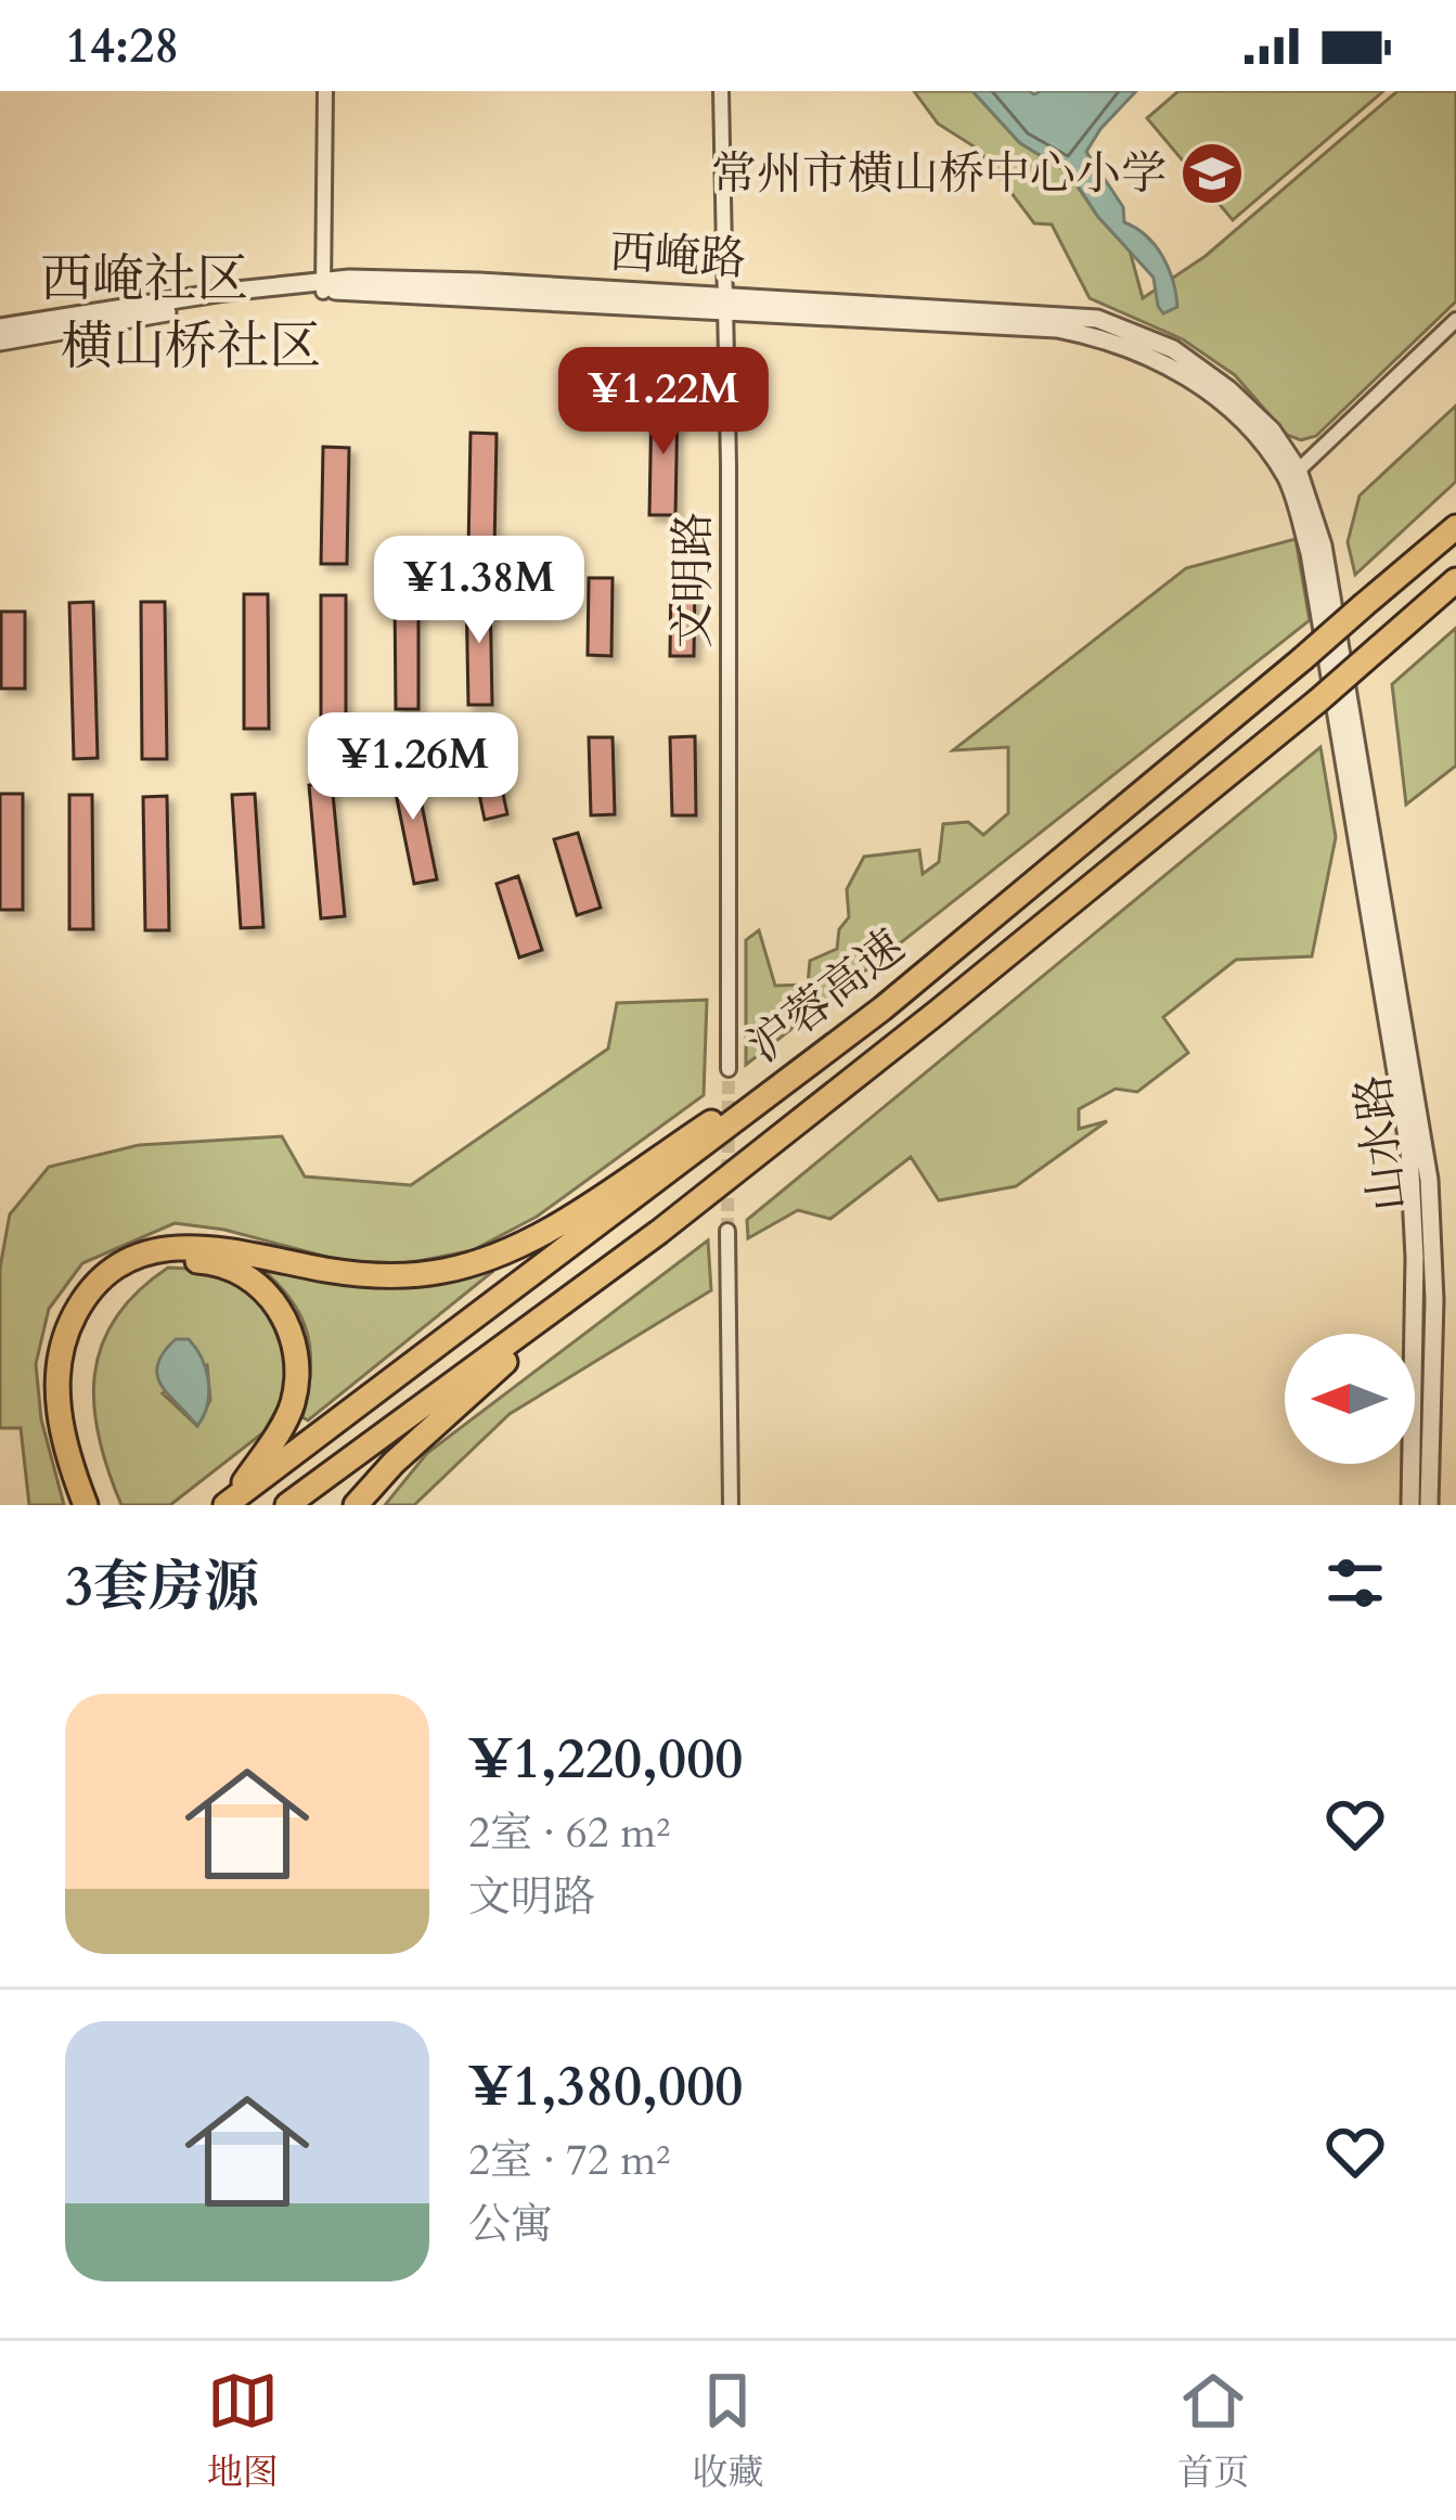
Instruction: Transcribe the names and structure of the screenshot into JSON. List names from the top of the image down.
{
  "streets": {
    "highway": ["沪蓉高速"],
    "street": ["西崦路", "文明路", "山水路"]
  },
  "crossings": [
    ["西崦路", "文明路"],
    ["西崦路", "山水路"]
  ],
  "districts": ["西崦社区", "横山桥社区"],
  "places": {
    "school or university": ["常州市横山桥中心小学"]
  },
  "north": "left",
  "page": {
    "status": "14:28",
    "price": ["¥1.22M", "¥1.38M", "¥1.26M"],
    "heading": "3套房源",
    "list": [
      {
        "name": "¥1,220,000",
        "note": "2室 · 62 m² · 文明路"
      },
      {
        "name": "¥1,380,000",
        "note": "2室 · 72 m² · 公寓"
      }
    ],
    "tabs": ["地图", "收藏", "首页"]
  }
}
